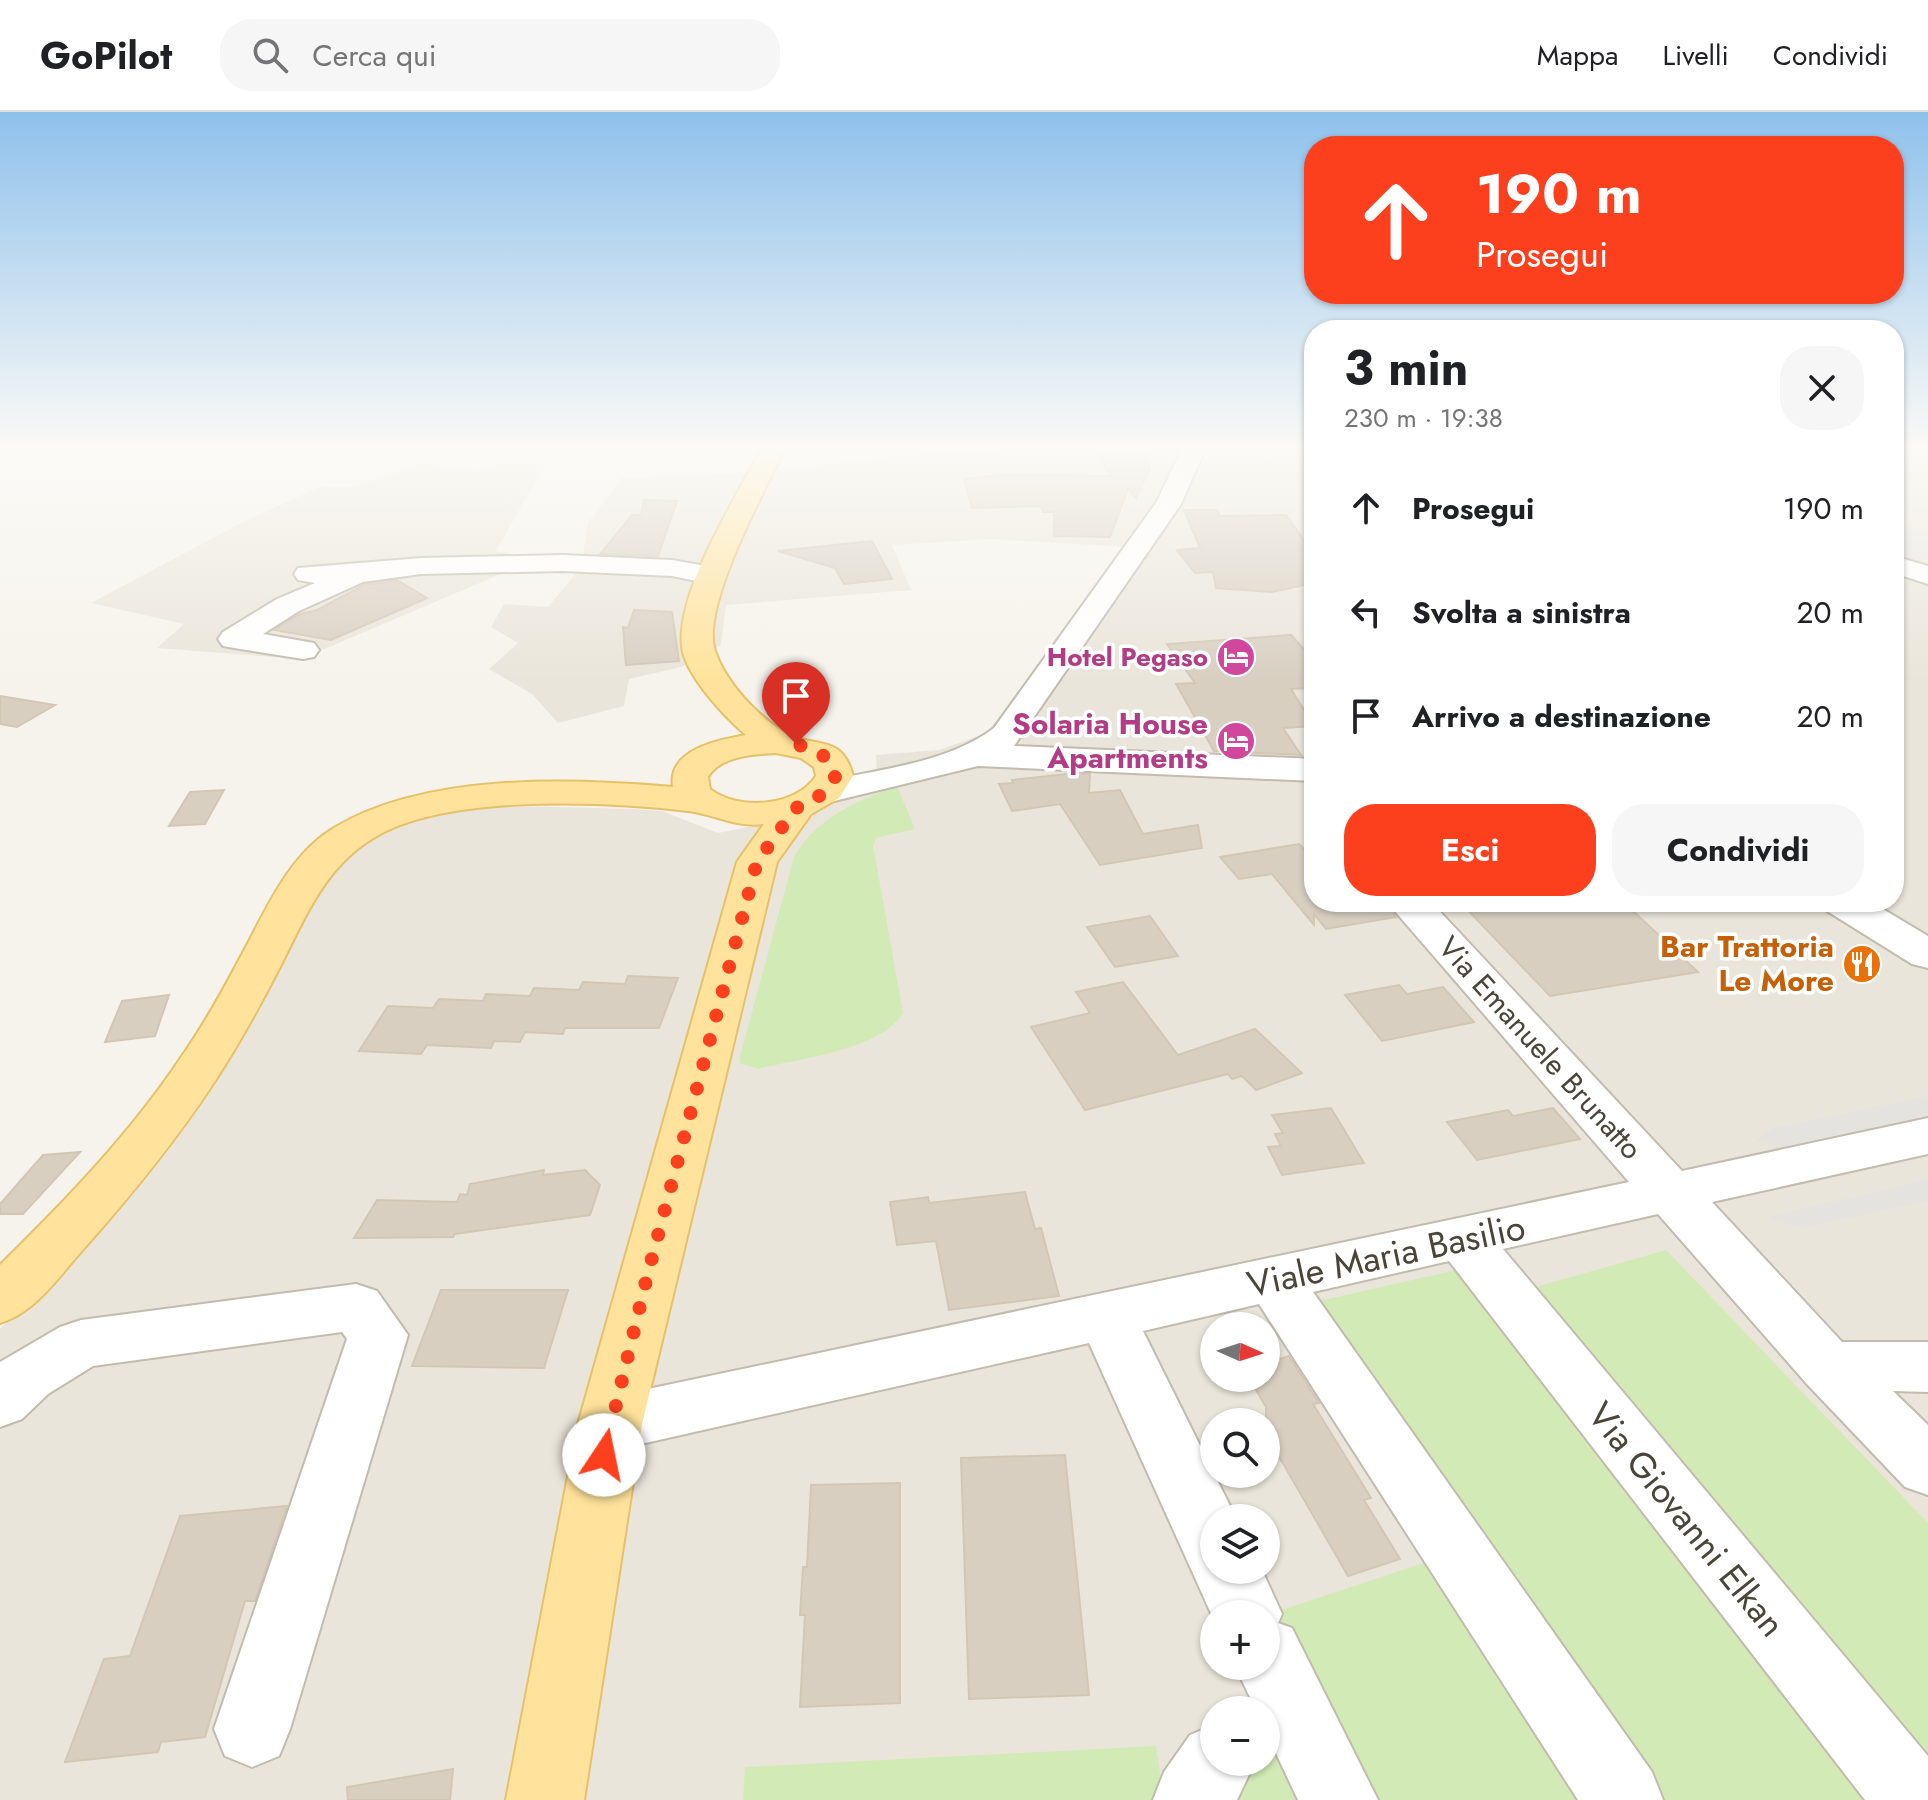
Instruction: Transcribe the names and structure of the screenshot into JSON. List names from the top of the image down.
{
  "streets": {
    "street": ["Via Emanuele Brunatto", "Viale Maria Basilio", "Via Giovanni Elkan"]
  },
  "crossings": [
    ["Via Emanuele Brunatto", "Viale Maria Basilio"],
    ["Viale Maria Basilio", "Via Giovanni Elkan"]
  ],
  "places": {
    "hotel": ["Hotel Pegaso", "Solaria House Apartments"],
    "restaurant": ["Bar Trattoria Le More"]
  },
  "north": "right",
  "page": {
    "header": "GoPilot",
    "search": "Cerca qui",
    "nav": ["Mappa", "Livelli", "Condividi"],
    "turn": ["190 m", "Prosegui"],
    "heading": ["3 min", "230 m · 19:38"],
    "list": [
      {
        "name": "Prosegui",
        "value": "190 m"
      },
      {
        "name": "Svolta a sinistra",
        "value": "20 m"
      },
      {
        "name": "Arrivo a destinazione",
        "value": "20 m"
      }
    ],
    "buttons": ["Esci", "Condividi"],
    "map_buttons": ["+", "−"]
  }
}
